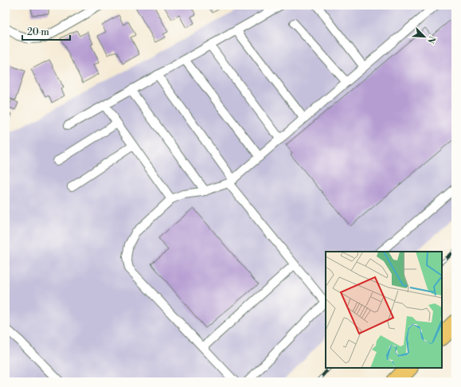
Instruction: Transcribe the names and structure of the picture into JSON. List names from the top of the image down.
{
  "scale_bar": "20 m",
  "north": "bottom right"
}
